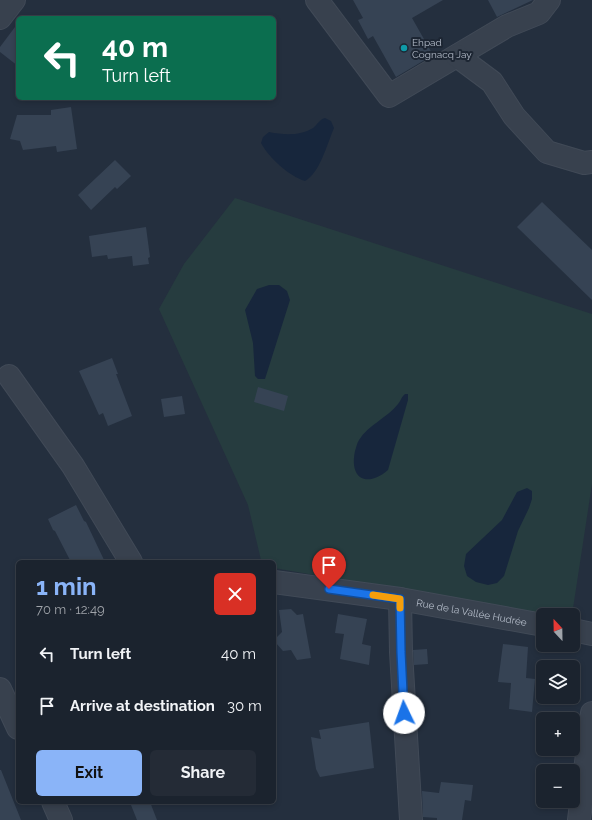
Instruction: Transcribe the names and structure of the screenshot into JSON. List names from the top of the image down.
{
  "streets": {
    "street": ["Rue de la Vallée Hudrée"]
  },
  "places": ["Ehpad Cognacq Jay"],
  "north": "top",
  "page": {
    "turn": ["40 m", "Turn left"],
    "heading": ["1 min", "70 m · 12:49"],
    "map_buttons": ["+", "−"],
    "list": [
      {
        "name": "Turn left",
        "value": "40 m"
      },
      {
        "name": "Arrive at destination",
        "value": "30 m"
      }
    ],
    "buttons": ["Exit", "Share"]
  }
}
